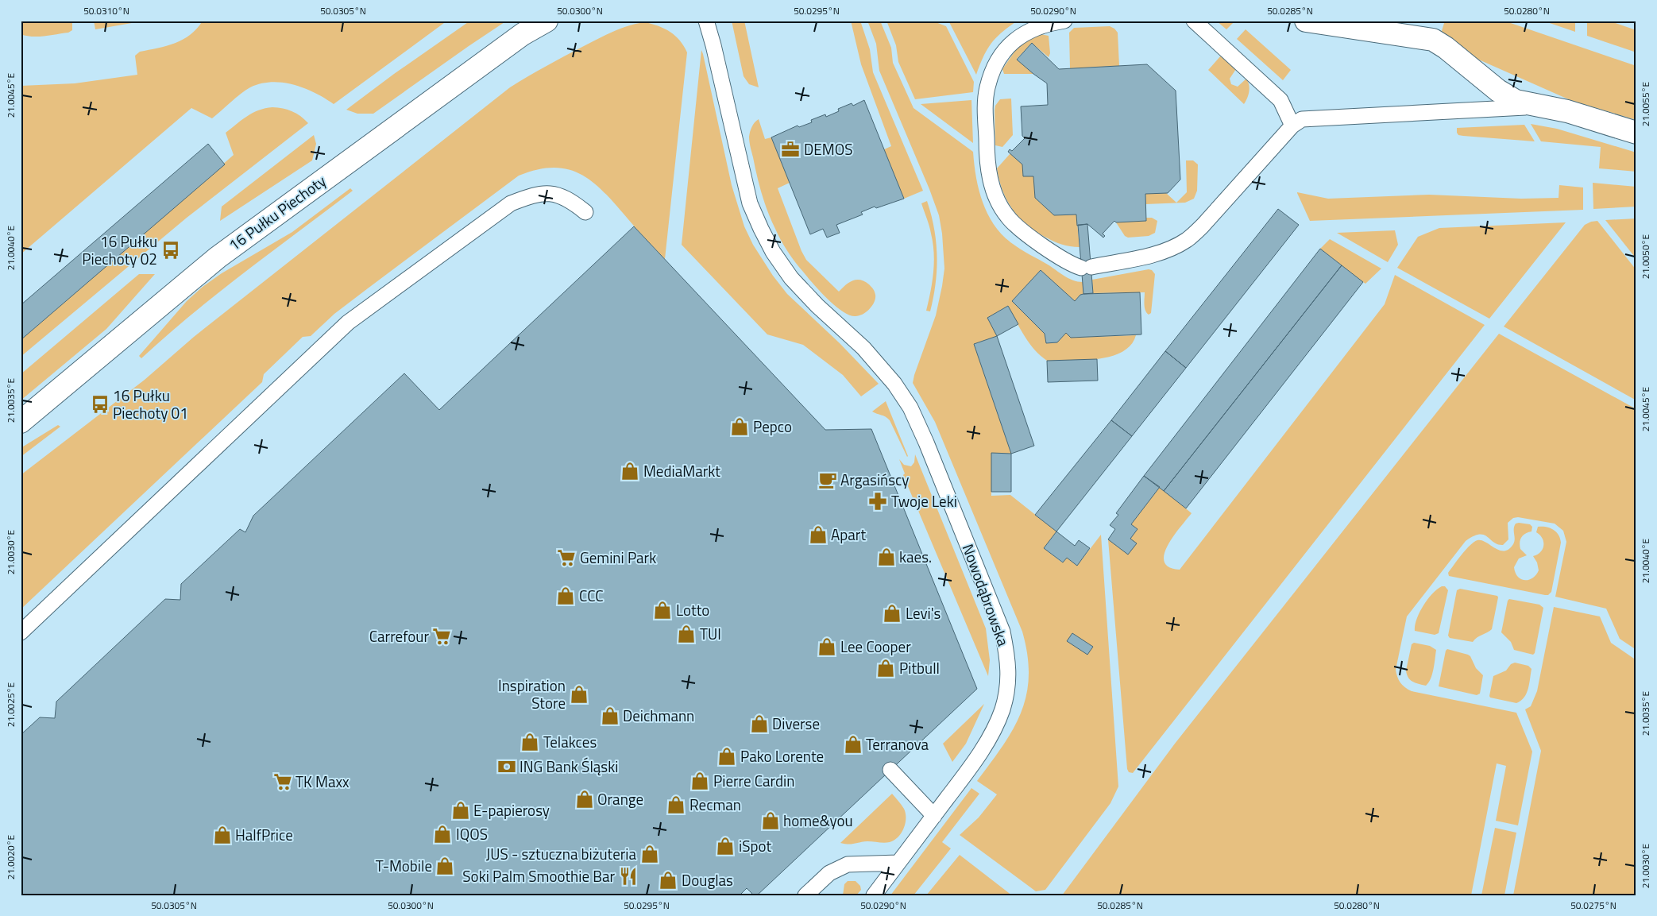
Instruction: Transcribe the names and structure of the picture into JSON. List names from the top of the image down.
{
  "streets": {
    "street": ["16 Pułku Piechoty"],
    "lane": ["Nowodąbrowska"]
  },
  "places": {
    "office": ["DEMOS"],
    "bus stop": ["16 Pułku Piechoty 02", "16 Pułku Piechoty 01"],
    "shop": [
      "Pepco",
      "MediaMarkt",
      "Apart",
      "kaes.",
      "CCC",
      "Lotto",
      "Levi's",
      "TUI",
      "Lee Cooper",
      "Pitbull",
      "Inspiration Store",
      "Deichmann",
      "Diverse",
      "Telakces",
      "Terranova",
      "Pako Lorente",
      "Pierre Cardin",
      "Orange",
      "Recman",
      "E-papierosy",
      "home&you",
      "IQOS",
      "HalfPrice",
      "iSpot",
      "JUS - sztuczna biżuteria",
      "T-Mobile",
      "Douglas"
    ],
    "cafe": ["Argasińscy"],
    "pharmacy": ["Twoje Leki"],
    "supermarket": ["Gemini Park", "Carrefour", "TK Maxx"],
    "bank": ["ING Bank Śląski"],
    "restaurant": ["Soki Palm Smoothie Bar"]
  },
  "coordinates": [
    "50.0310°N",
    "50.0305°N",
    "50.0300°N",
    "50.0295°N",
    "50.0290°N",
    "50.0285°N",
    "50.0280°N",
    "21.0045°E",
    "21.0055°E",
    "21.0040°E",
    "21.0050°E",
    "21.0035°E",
    "21.0030°E",
    "21.0025°E",
    "21.0020°E",
    "50.0275°N"
  ]
}
